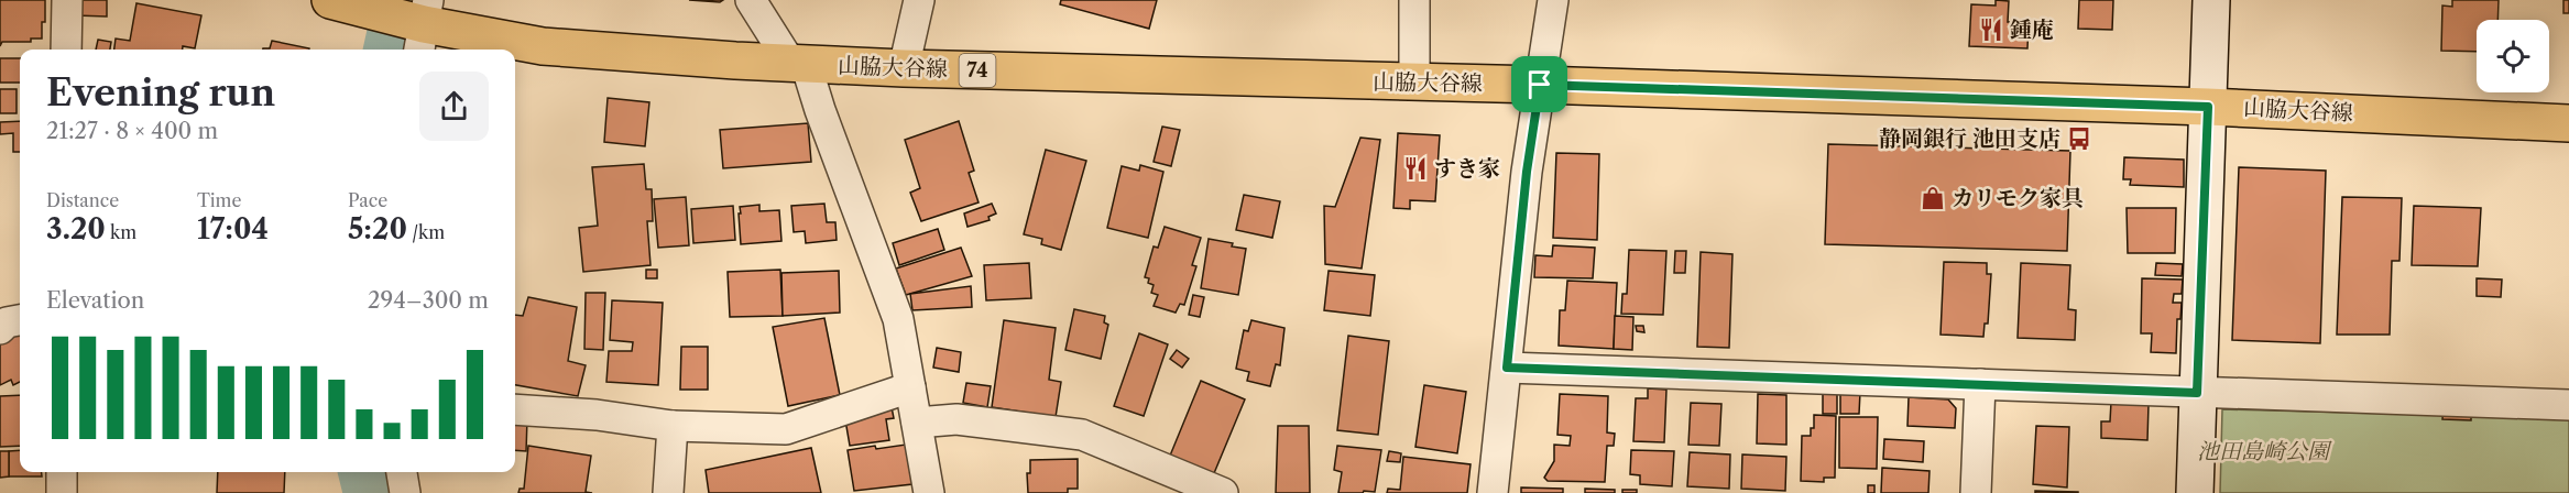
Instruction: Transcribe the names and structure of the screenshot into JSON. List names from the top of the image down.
{
  "streets": {
    "main road": ["山脇大谷線", "74"]
  },
  "parks": ["池田島崎公園"],
  "places": {
    "restaurant": ["鍾庵", "すき家"],
    "bus stop": ["静岡銀行 池田支店"],
    "shop": ["カリモク家具"]
  },
  "page": {
    "heading": ["Evening run", "21:27 · 8 × 400 m"],
    "stats": [
      ["Distance", "3.20 km"],
      ["Time", "17:04"],
      ["Pace", "5:20 /km"]
    ],
    "chart": ["Elevation", "294–300 m"]
  }
}
